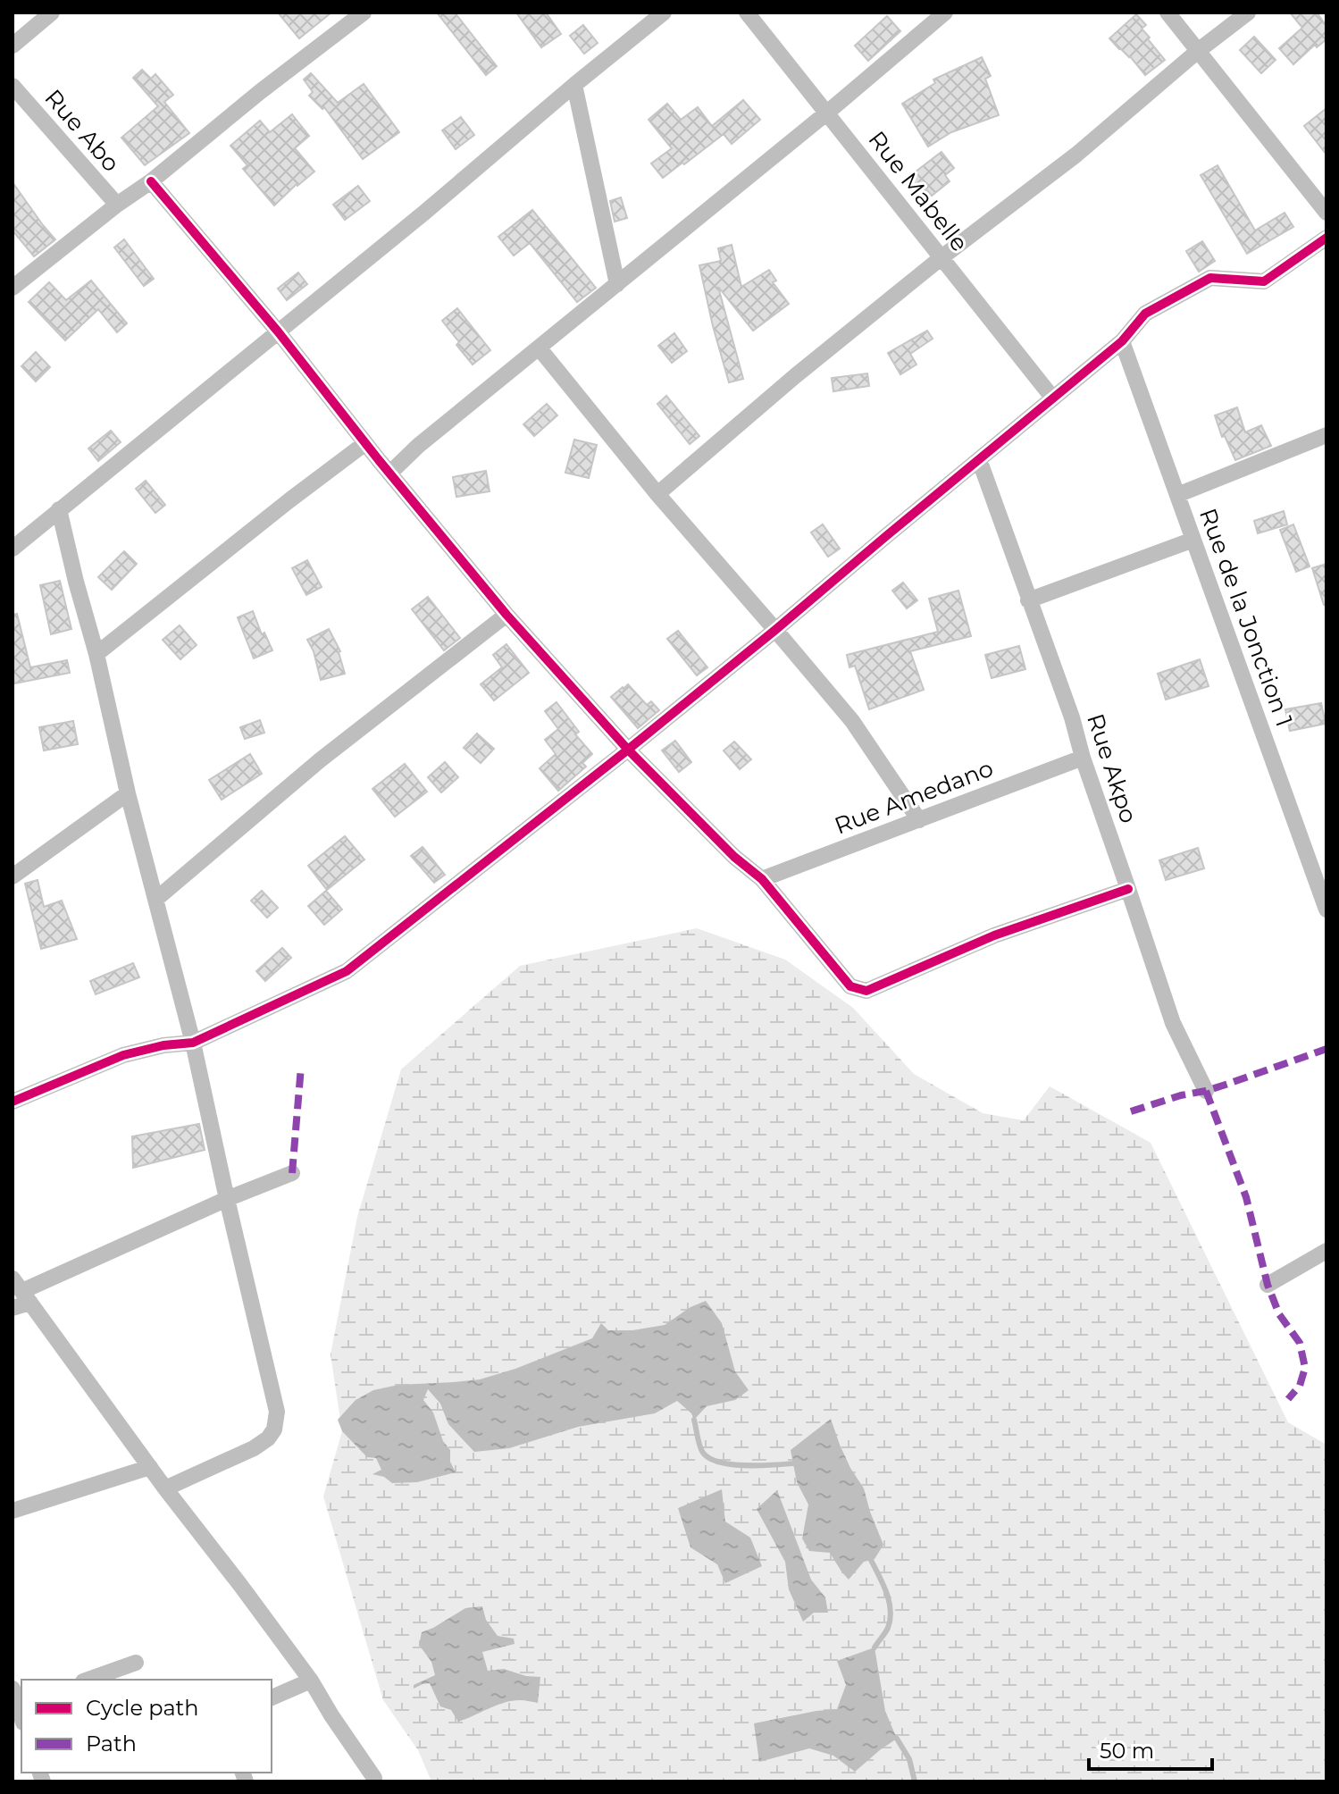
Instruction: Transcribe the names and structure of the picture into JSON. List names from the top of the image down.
{
  "streets": {
    "street": [
      "Rue Abo",
      "Rue Mabelle",
      "Rue de la Jonction 1",
      "Rue Akpo",
      "Rue Amedano"
    ]
  },
  "crossings": [
    ["Rue Akpo", "Rue Amedano"]
  ],
  "legend": ["Cycle path", "Path"],
  "scale_bar": "50 m"
}
